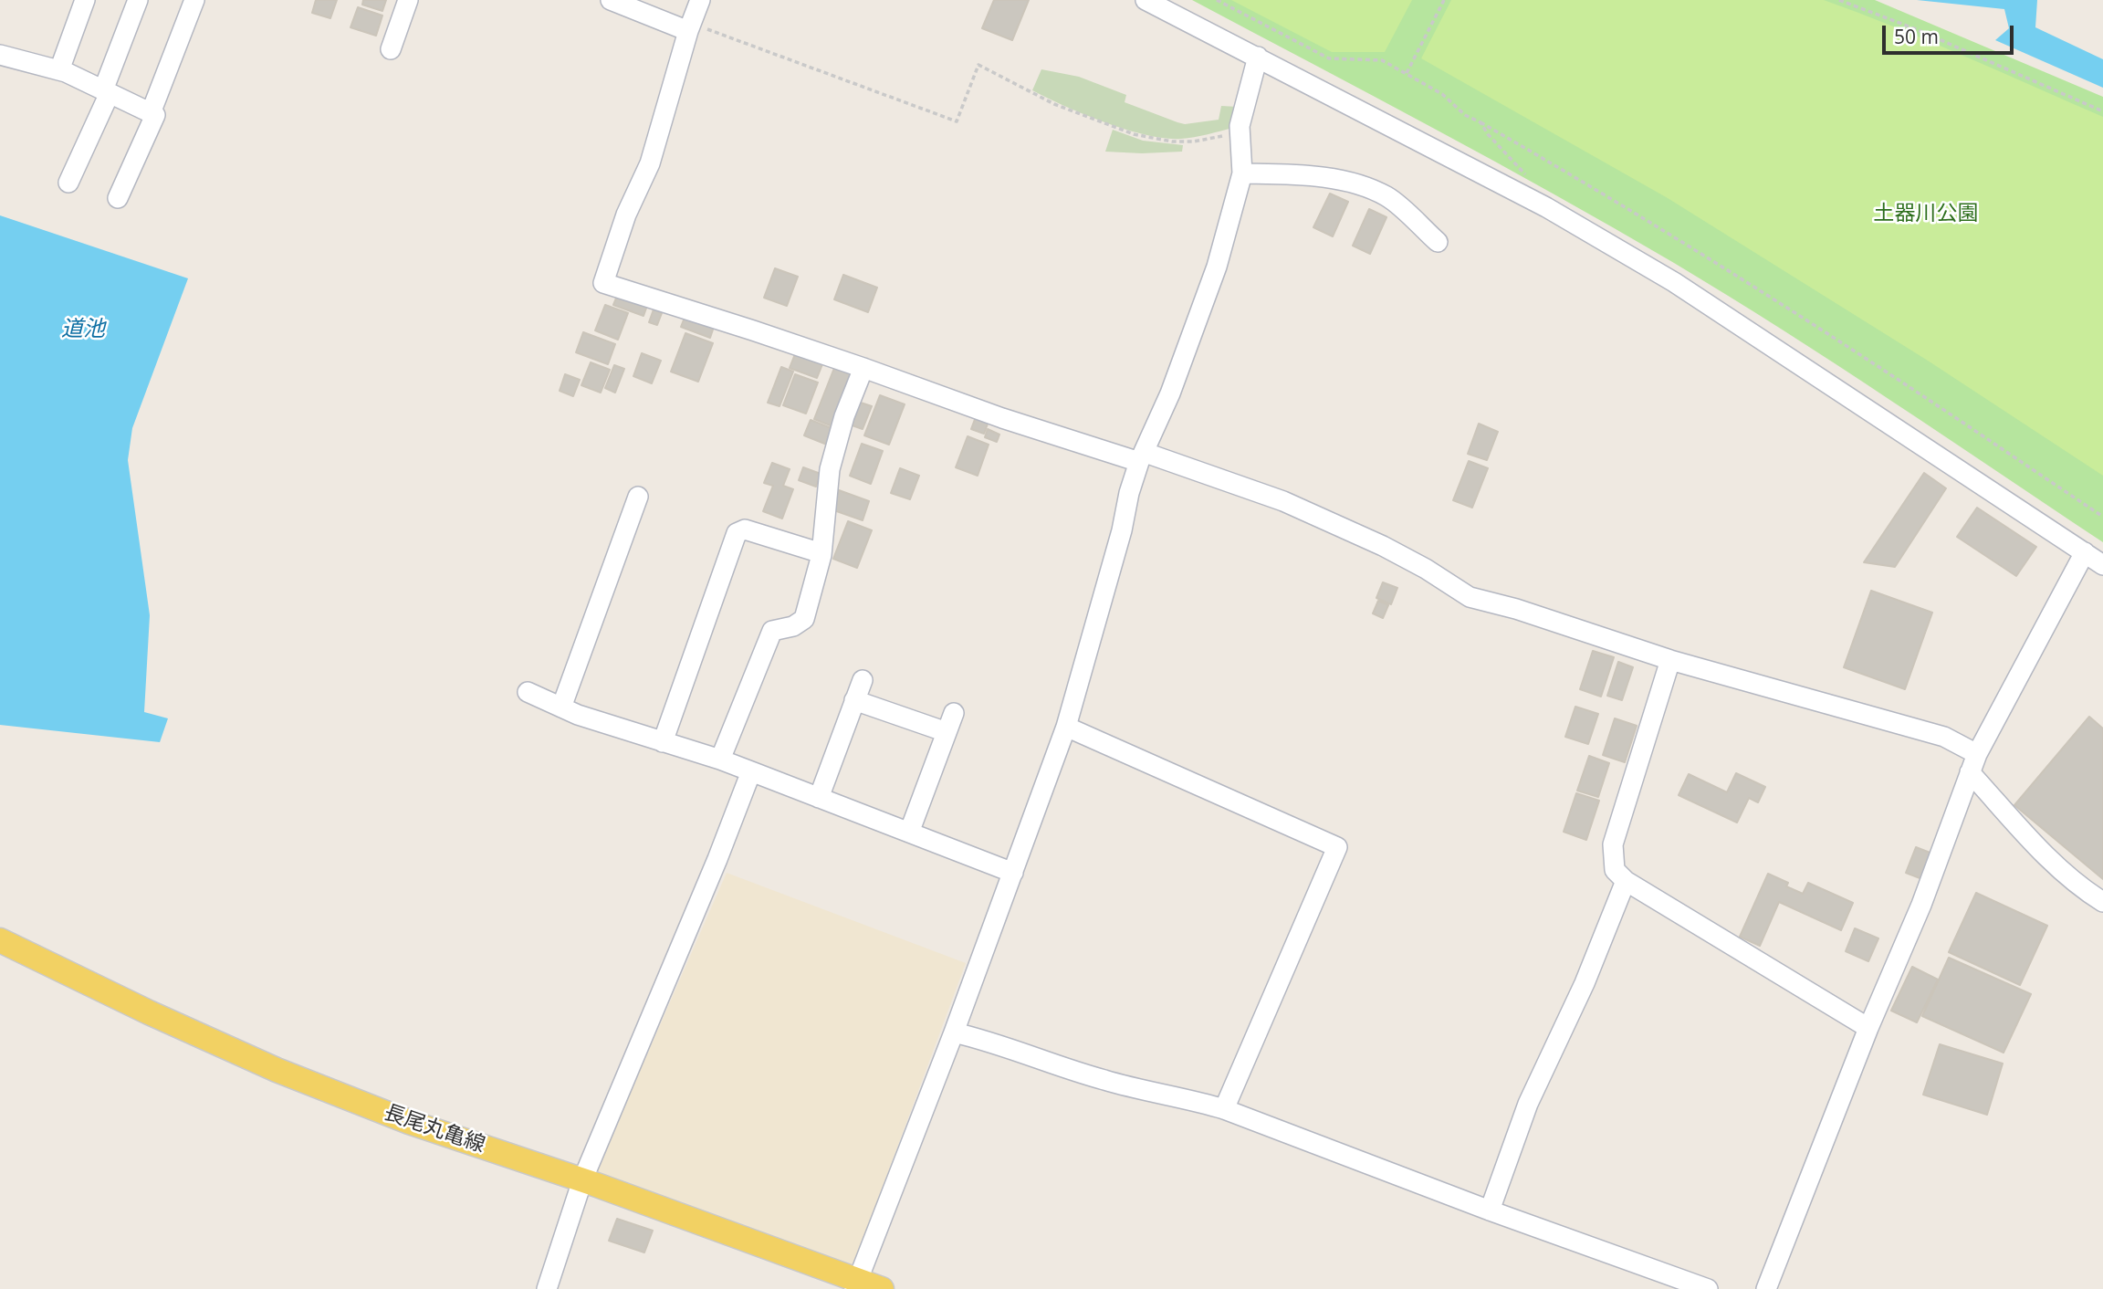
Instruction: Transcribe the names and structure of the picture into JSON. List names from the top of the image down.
{
  "streets": {
    "main road": ["長尾丸亀線"]
  },
  "water": ["道池"],
  "parks": ["土器川公園"],
  "scale_bar": "50 m"
}
